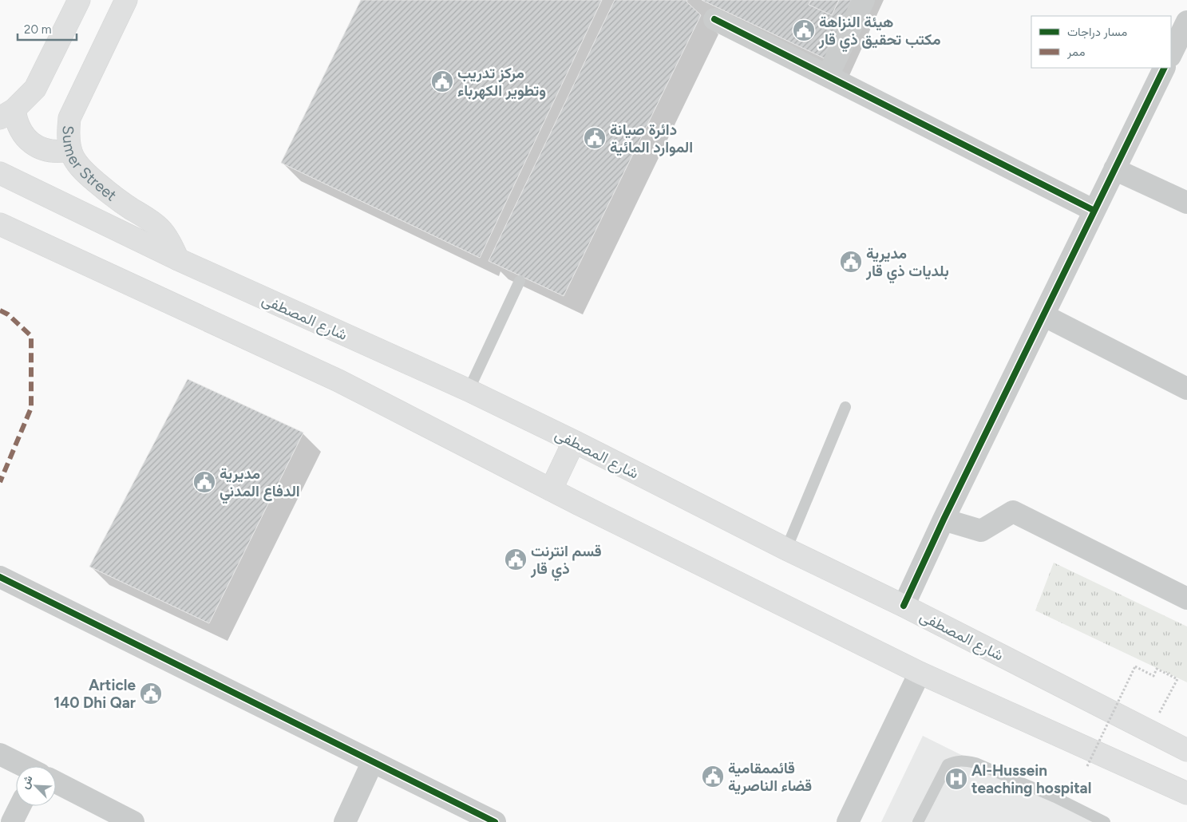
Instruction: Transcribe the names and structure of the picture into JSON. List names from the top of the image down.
{
  "streets": {
    "main road": ["Sumer Street", "شارع المصطفى"]
  },
  "crossings": [
    ["Sumer Street", "شارع المصطفى"]
  ],
  "places": {
    "public building": [
      "هيئة النزاهة مكتب تحقيق ذي قار",
      "مركز تدريب وتطوير الكهرباء",
      "دائرة صيانة الموارد المائية",
      "مديرية بلديات ذي قار",
      "مديرية الدفاع المدني",
      "قسم انترنت ذي قار",
      "Article 140 Dhi Qar",
      "قائممقامية قضاء الناصرية"
    ],
    "hospital": ["Al-Hussein teaching hospital"]
  },
  "legend": ["مسار دراجات", "ممر"],
  "scale_bar": "20 m",
  "north": "top left"
}
